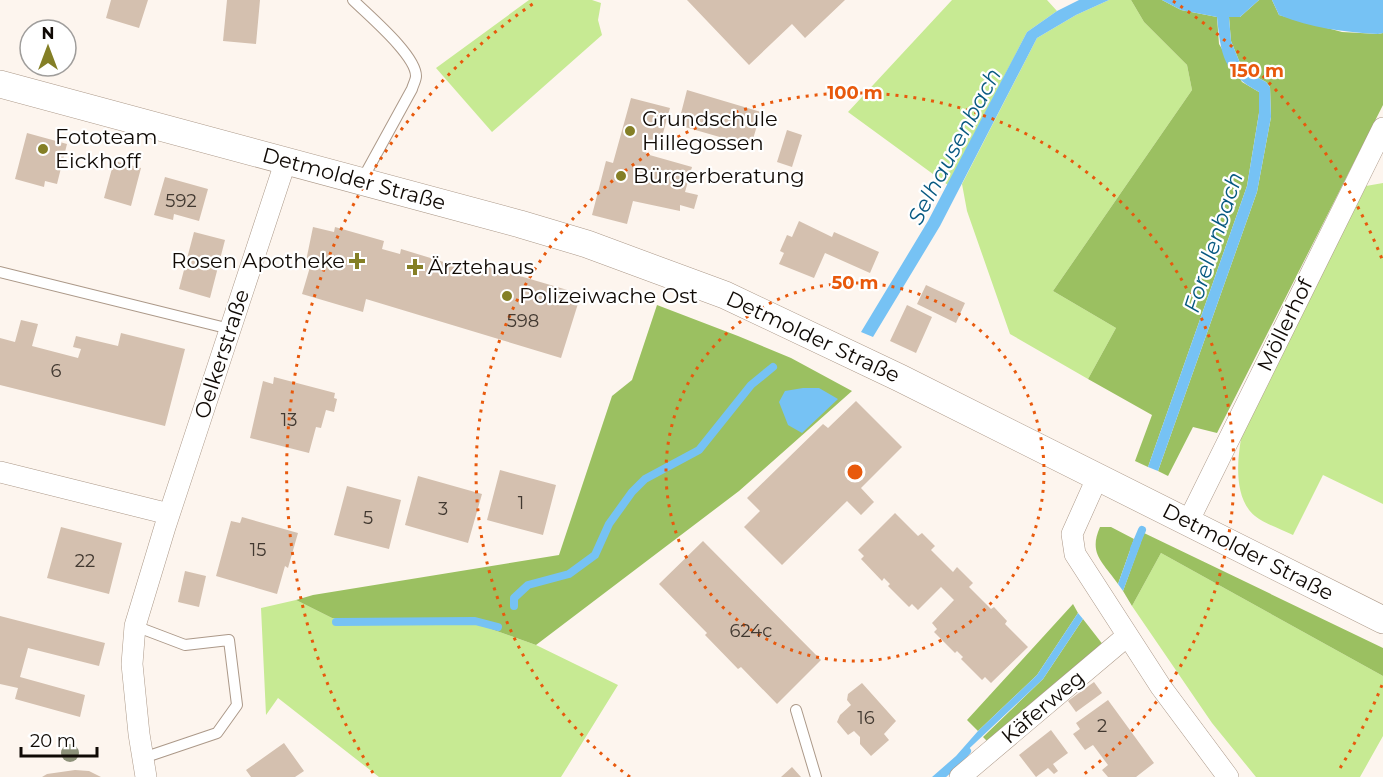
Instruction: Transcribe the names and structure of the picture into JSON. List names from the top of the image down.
{
  "streets": {
    "street": [
      "Detmolder Straße",
      "Möllerhof",
      "Oelkerstraße",
      "Käferweg"
    ]
  },
  "crossings": [
    ["Detmolder Straße", "Möllerhof"],
    ["Detmolder Straße", "Oelkerstraße"]
  ],
  "water": ["Selhausenbach", "Forellenbach"],
  "places": {
    "other": [
      "Grundschule Hillegossen",
      "Fototeam Eickhoff",
      "Bürgerberatung",
      "Polizeiwache Ost"
    ],
    "health": ["Rosen Apotheke", "Ärztehaus"]
  },
  "house_numbers": [
    "592",
    "598",
    "6",
    "13",
    "1",
    "3",
    "5",
    "15",
    "22",
    "624c",
    "16",
    "2"
  ],
  "scale_bar": "20 m",
  "north": "top",
  "rings": ["150 m", "100 m", "50 m"]
}
